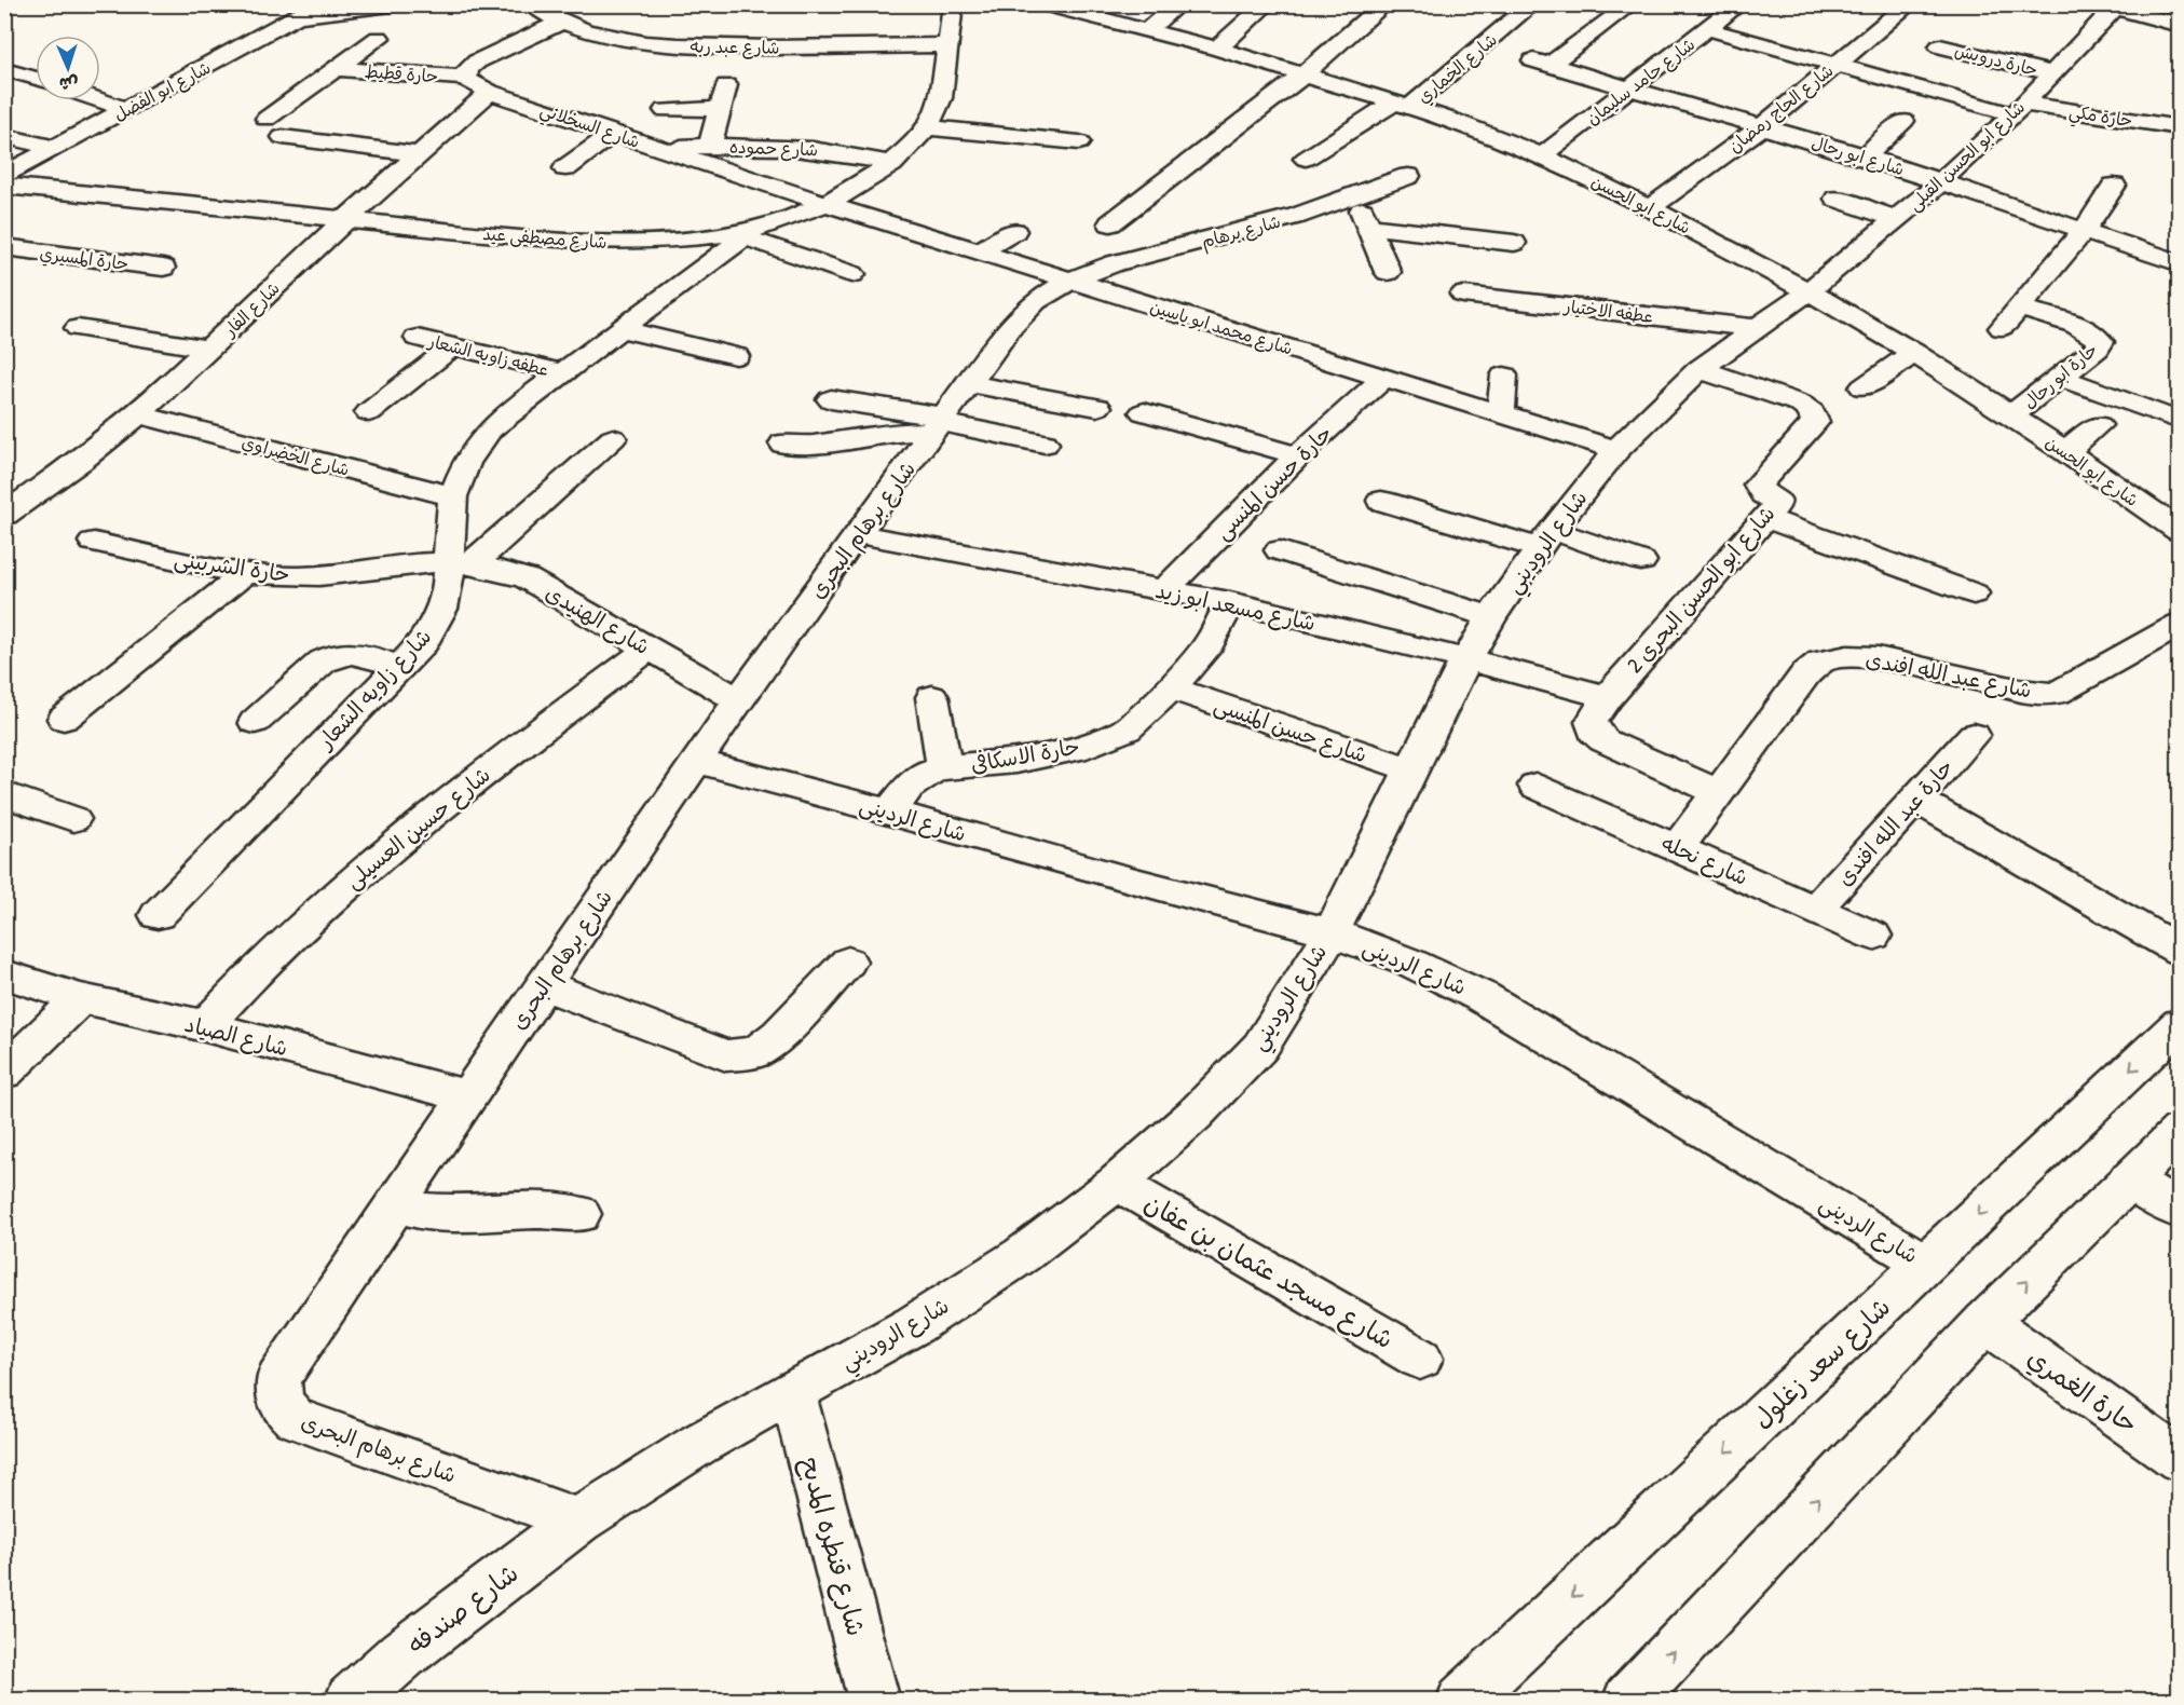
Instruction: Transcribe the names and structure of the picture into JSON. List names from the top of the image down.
{
  "streets": {
    "street": [
      "شارع عبد ربه",
      "حارة درويش",
      "شارع الخماري",
      "حارة قطيط",
      "شارع حامد سليمان",
      "شارع ابو الفضل",
      "شارع الحاج رمضان",
      "حارة مكي",
      "شارع السخلاني",
      "شارع حموده",
      "شارع ابو رحال",
      "شارع ابو الحسن القبلى",
      "شارع ابو الحسن",
      "شارع برهام",
      "شارع مصطفى عيد",
      "حارة المسيري",
      "شارع الفار",
      "عطفه الاختيار",
      "شارع محمد ابو ياسين",
      "عطفه زاويه الشعار",
      "حارة ابو رحال",
      "شارع الخضراوي",
      "حارة حسن المنسى",
      "شارع برهام البحرى",
      "شارع الروديني",
      "حارة الشربينى",
      "شارع ابو الحسن البحرى 2",
      "شارع مسعد ابو زيد",
      "شارع الهنيدى",
      "شارع عبد الله افندى",
      "شارع زاويه الشعار",
      "شارع حسن المنسى",
      "حارة الاسكافى",
      "شارع الردينى",
      "حارة عبد الله افندى",
      "شارع حسين العسيلى",
      "شارع نحله",
      "شارع الصياد",
      "شارع مسجد عثمان بن عفان",
      "شارع سعد زغلول",
      "حارة الغمري",
      "شارع قنطره المدبح",
      "شارع صندفه"
    ]
  },
  "crossings": [
    ["شارع عبد ربه", "شارع مصطفى عيد"],
    ["حارة درويش", "شارع ابو الحسن القبلى"],
    ["شارع الخماري", "شارع ابو الحسن"],
    ["حارة قطيط", "شارع السخلاني"],
    ["شارع حامد سليمان", "حارة مكي"],
    ["شارع حامد سليمان", "شارع ابو رحال"],
    ["شارع حامد سليمان", "شارع ابو الحسن"],
    ["شارع الحاج رمضان", "حارة مكي"],
    ["شارع الحاج رمضان", "شارع ابو رحال"],
    ["شارع الحاج رمضان", "شارع ابو الحسن"],
    ["حارة مكي", "شارع ابو الحسن القبلى"],
    ["شارع السخلاني", "شارع حموده"],
    ["شارع السخلاني", "شارع مصطفى عيد"],
    ["شارع السخلاني", "شارع الفار"],
    ["شارع السخلاني", "شارع محمد ابو ياسين"],
    ["شارع حموده", "شارع مصطفى عيد"],
    ["شارع ابو رحال", "شارع ابو الحسن القبلى"],
    ["شارع ابو الحسن القبلى", "شارع ابو الحسن"],
    ["شارع ابو الحسن القبلى", "شارع الروديني"],
    ["شارع ابو الحسن", "حارة ابو رحال"],
    ["شارع ابو الحسن", "شارع الروديني"],
    ["شارع برهام", "شارع محمد ابو ياسين"],
    ["شارع برهام", "شارع برهام البحرى"],
    ["شارع مصطفى عيد", "شارع الفار"],
    ["شارع مصطفى عيد", "شارع محمد ابو ياسين"],
    ["شارع مصطفى عيد", "شارع زاويه الشعار"],
    ["شارع الفار", "شارع الخضراوي"],
    ["عطفه الاختيار", "شارع الروديني"],
    ["شارع محمد ابو ياسين", "حارة حسن المنسى"],
    ["شارع محمد ابو ياسين", "شارع برهام البحرى"],
    ["شارع محمد ابو ياسين", "شارع الروديني"],
    ["عطفه زاويه الشعار", "شارع زاويه الشعار"],
    ["شارع الخضراوي", "شارع زاويه الشعار"],
    ["حارة حسن المنسى", "شارع مسعد ابو زيد"],
    ["شارع برهام البحرى", "شارع الروديني"],
    ["شارع برهام البحرى", "شارع مسعد ابو زيد"],
    ["شارع برهام البحرى", "شارع الهنيدى"],
    ["شارع برهام البحرى", "شارع الردينى"],
    ["شارع برهام البحرى", "شارع الصياد"],
    ["شارع برهام البحرى", "شارع صندفه"],
    ["شارع الروديني", "شارع ابو الحسن البحرى 2"],
    ["شارع الروديني", "شارع مسعد ابو زيد"],
    ["شارع الروديني", "شارع حسن المنسى"],
    ["شارع الروديني", "شارع الردينى"],
    ["شارع الروديني", "شارع مسجد عثمان بن عفان"],
    ["شارع الروديني", "شارع قنطره المدبح"],
    ["شارع الروديني", "شارع صندفه"],
    ["حارة الشربينى", "شارع الهنيدى"],
    ["حارة الشربينى", "شارع زاويه الشعار"],
    ["شارع ابو الحسن البحرى 2", "شارع مسعد ابو زيد"],
    ["شارع ابو الحسن البحرى 2", "شارع عبد الله افندى"],
    ["شارع مسعد ابو زيد", "حارة الاسكافى"],
    ["شارع الهنيدى", "شارع زاويه الشعار"],
    ["شارع الهنيدى", "شارع حسين العسيلى"],
    ["شارع عبد الله افندى", "شارع نحله"],
    ["شارع حسن المنسى", "حارة الاسكافى"],
    ["حارة الاسكافى", "شارع الردينى"],
    ["شارع الردينى", "شارع سعد زغلول"],
    ["حارة عبد الله افندى", "شارع نحله"],
    ["شارع حسين العسيلى", "شارع الصياد"]
  ],
  "north": "bottom"
}
